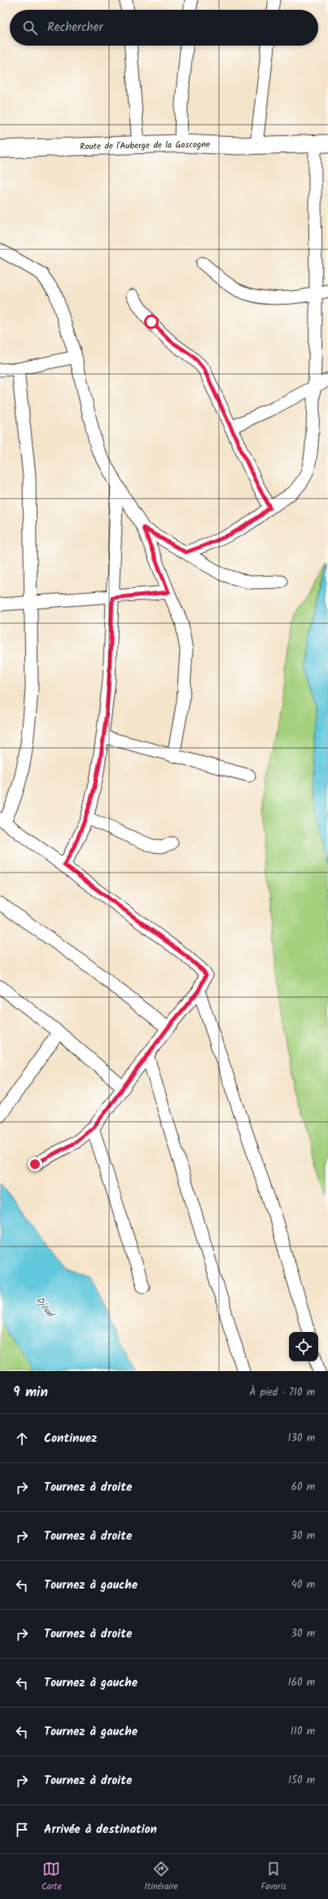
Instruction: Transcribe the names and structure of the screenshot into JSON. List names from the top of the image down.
{
  "streets": {
    "street": ["Route de l'Auberge de la Gascogne"]
  },
  "water": ["Djoué"],
  "page": {
    "search": "Rechercher",
    "heading": ["9 min", "À pied · 710 m"],
    "list": [
      ["Continuez", "130 m"],
      ["Tournez à droite", "60 m"],
      ["Tournez à droite", "30 m"],
      ["Tournez à gauche", "40 m"],
      ["Tournez à droite", "30 m"],
      ["Tournez à gauche", "160 m"],
      ["Tournez à gauche", "110 m"],
      ["Tournez à droite", "150 m"],
      "Arrivée à destination"
    ],
    "nav": ["Carte", "Itinéraire", "Favoris"]
  }
}
